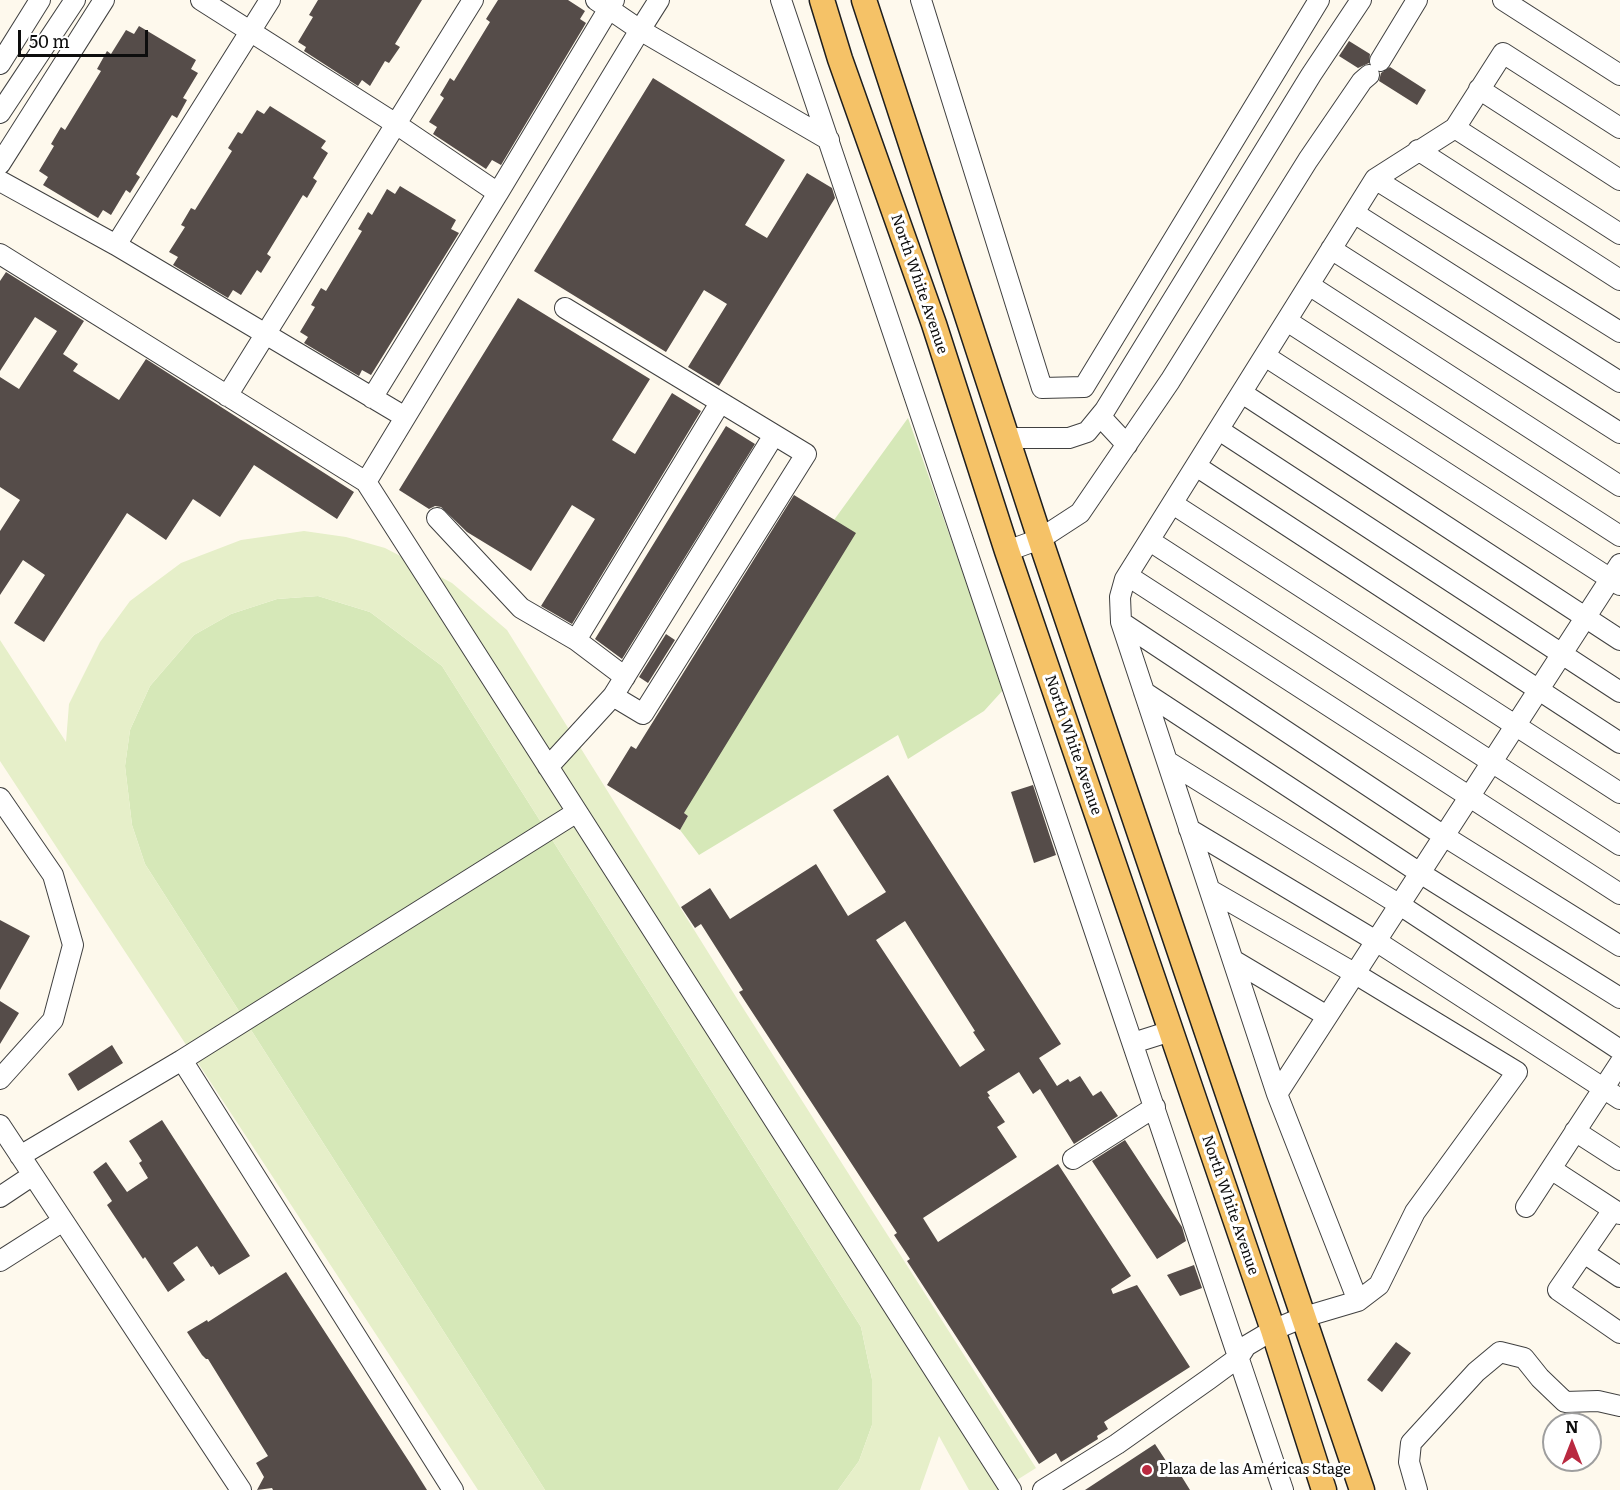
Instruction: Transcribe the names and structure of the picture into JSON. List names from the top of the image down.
{
  "streets": {
    "main road": ["North White Avenue"]
  },
  "places": ["Plaza de las Américas Stage"],
  "scale_bar": "50 m",
  "north": "top"
}
